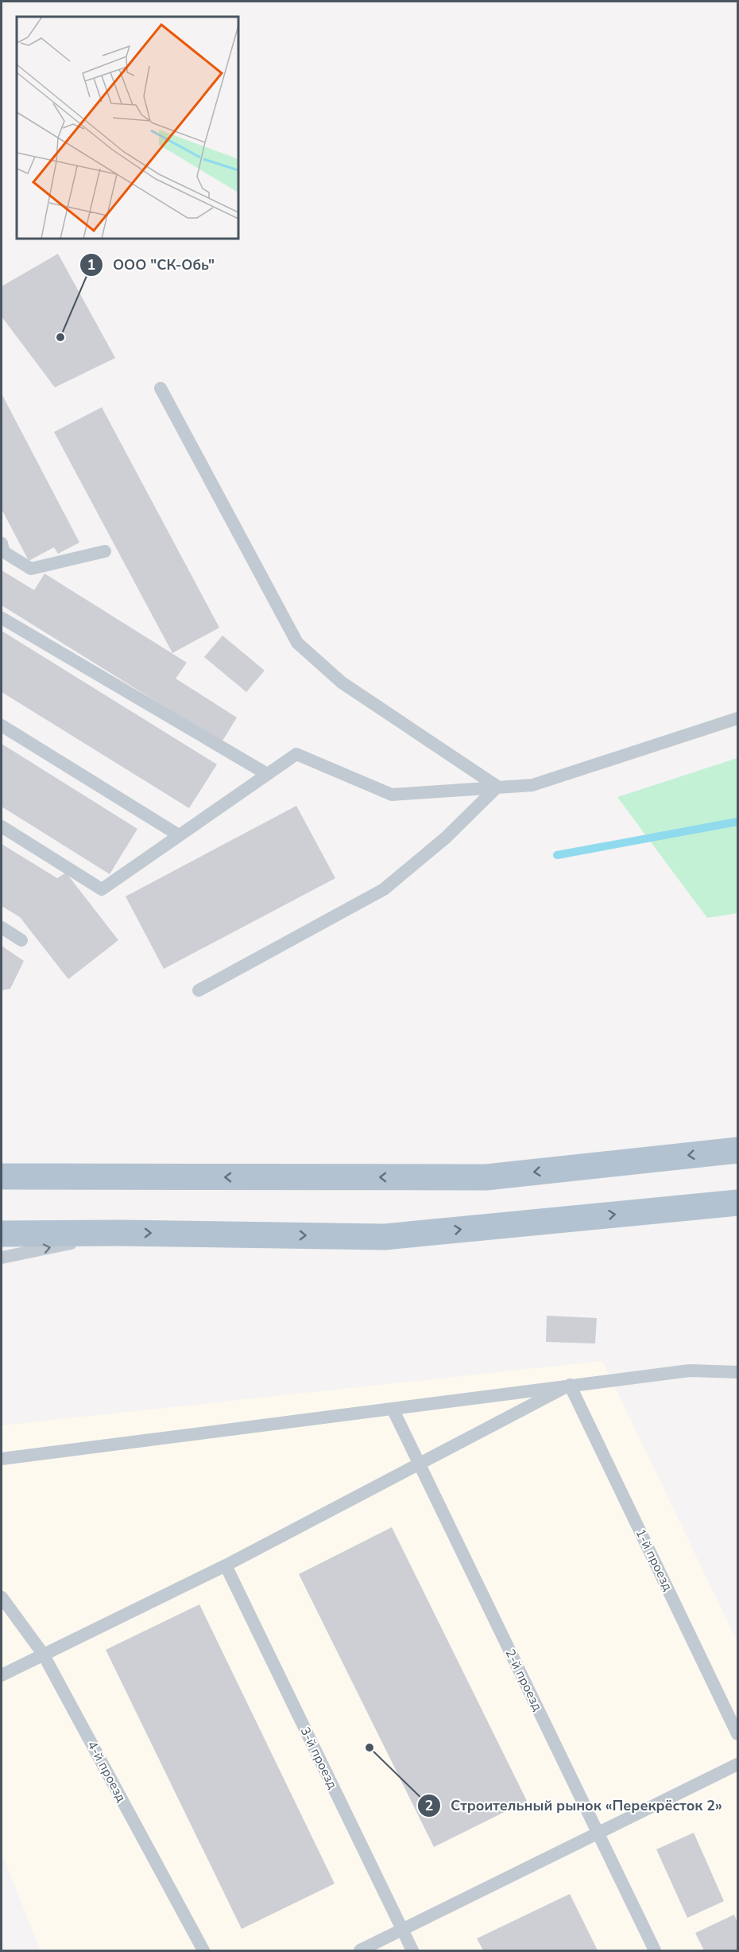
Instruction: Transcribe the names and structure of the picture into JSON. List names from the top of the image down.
{
  "streets": {
    "lane": [
      "1-й проезд",
      "2-й проезд",
      "3-й проезд",
      "4-й проезд"
    ]
  },
  "places": ["ООО \"СК-Обь\"", "Строительный рынок «Перекрёсток 2»"]
}
